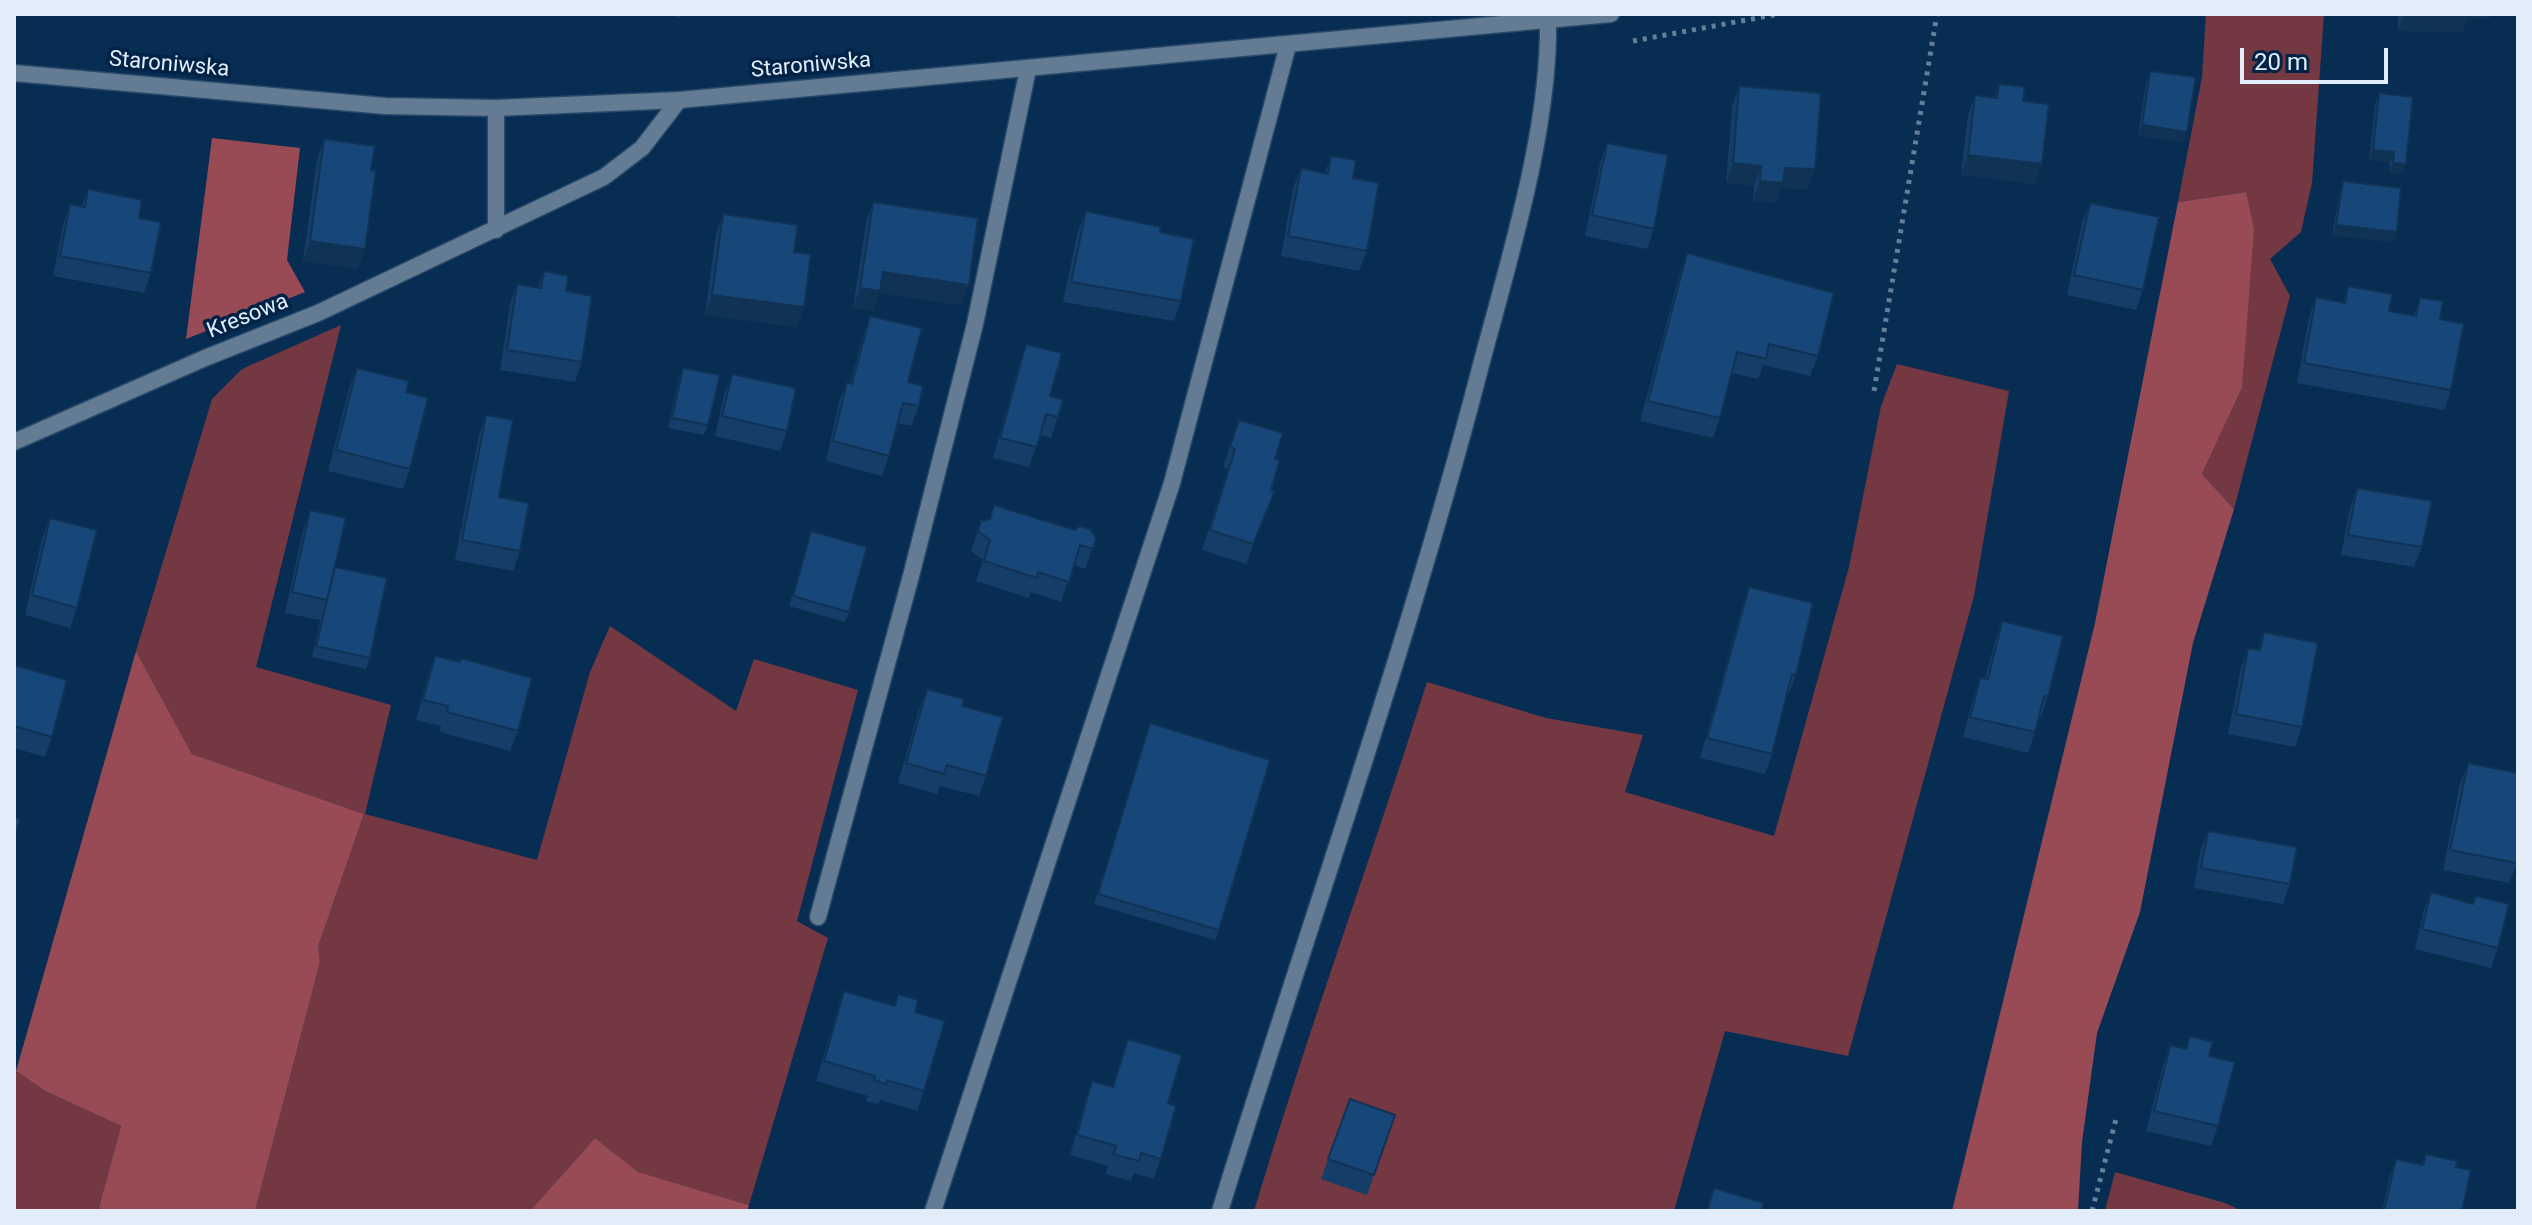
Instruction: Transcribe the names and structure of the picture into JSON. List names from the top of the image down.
{
  "streets": {
    "street": ["Staroniwska", "Kresowa"]
  },
  "crossings": [
    ["Staroniwska", "Kresowa"]
  ],
  "scale_bar": "20 m"
}
